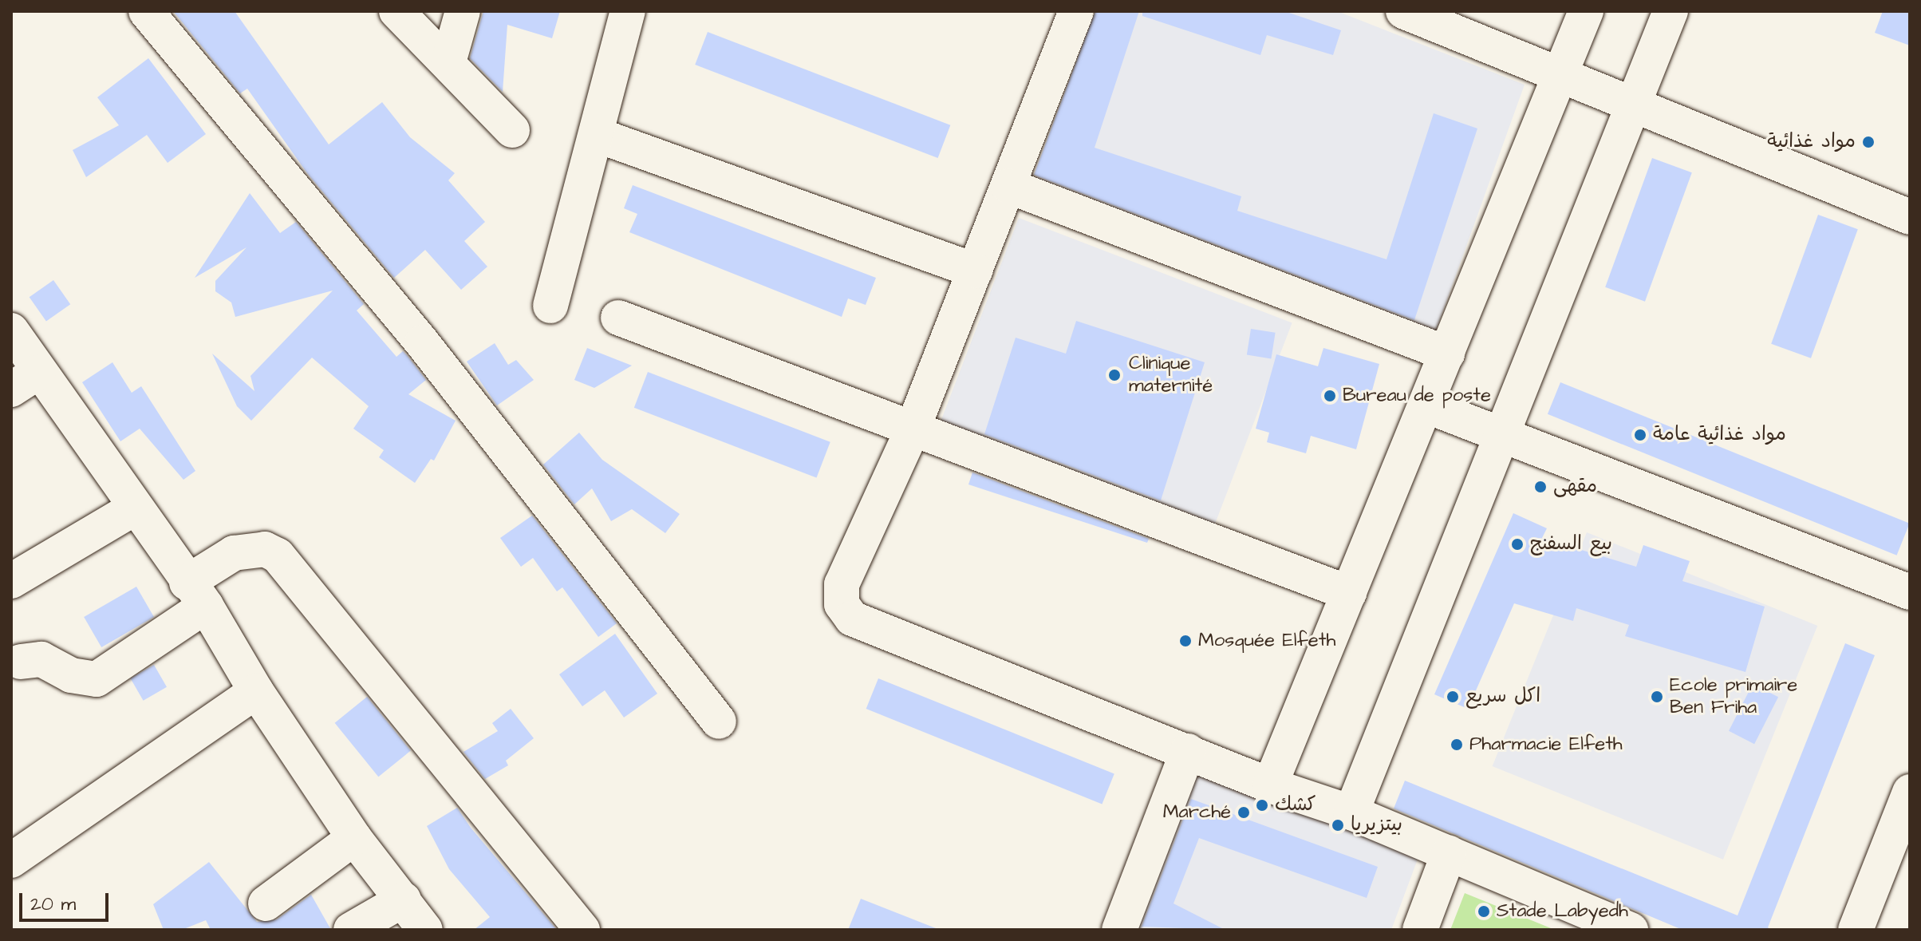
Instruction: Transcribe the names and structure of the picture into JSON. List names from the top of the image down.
{
  "places": [
    "مواد غذائية",
    "Clinique maternité",
    "Bureau de poste",
    "مواد غذائية عامة",
    "مقهى",
    "بيع السفنج",
    "Mosquée Elfeth",
    "اكل سريع",
    "Ecole primaire Ben Friha",
    "Pharmacie Elfeth",
    "كشك",
    "Marché",
    "بيتزيريا",
    "Stade Labyedh"
  ],
  "scale_bar": "20 m"
}
